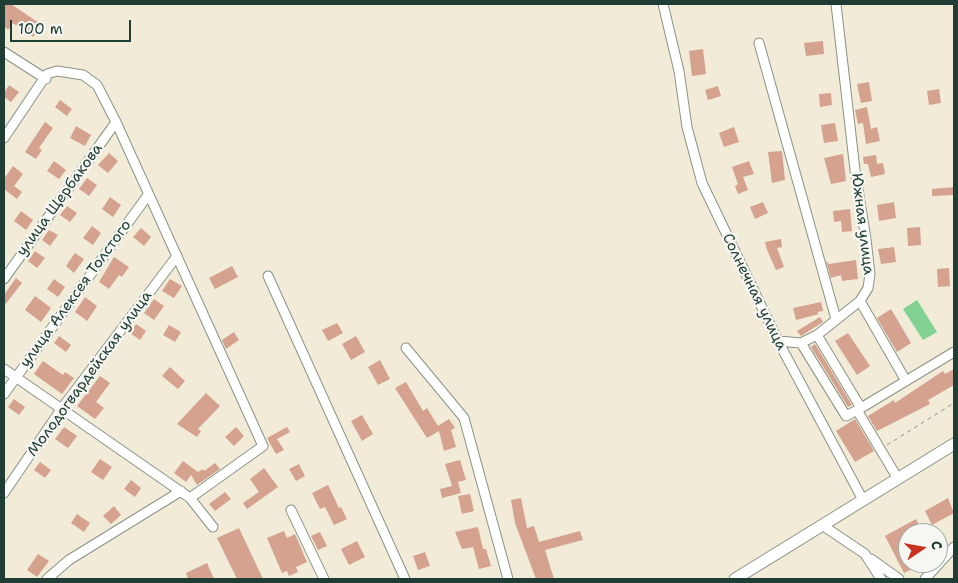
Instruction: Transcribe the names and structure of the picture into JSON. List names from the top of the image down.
{
  "streets": {
    "street": [
      "улица Щербакова",
      "Южная улица",
      "Солнечная улица",
      "улица Алексея Толстого",
      "Молодогвардейская улица"
    ]
  },
  "scale_bar": "100 m",
  "north": "right"
}
